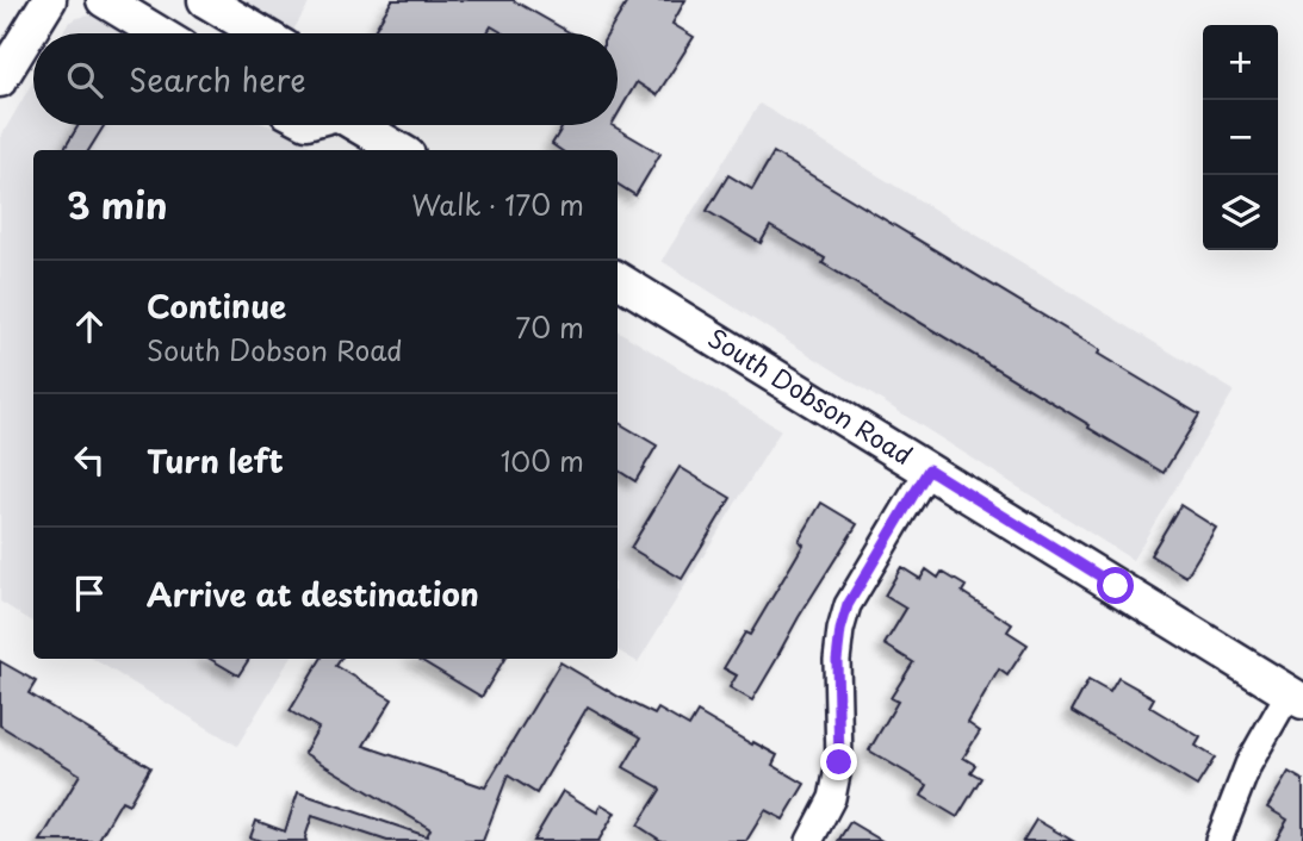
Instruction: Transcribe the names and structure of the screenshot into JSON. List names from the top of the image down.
{
  "streets": {
    "main road": ["South Dobson Road"]
  },
  "page": {
    "map_buttons": ["+", "−"],
    "search": "Search here",
    "heading": ["3 min", "Walk · 170 m"],
    "list": [
      ["Continue", "South Dobson Road", "70 m"],
      ["Turn left", "100 m"],
      "Arrive at destination"
    ]
  }
}
